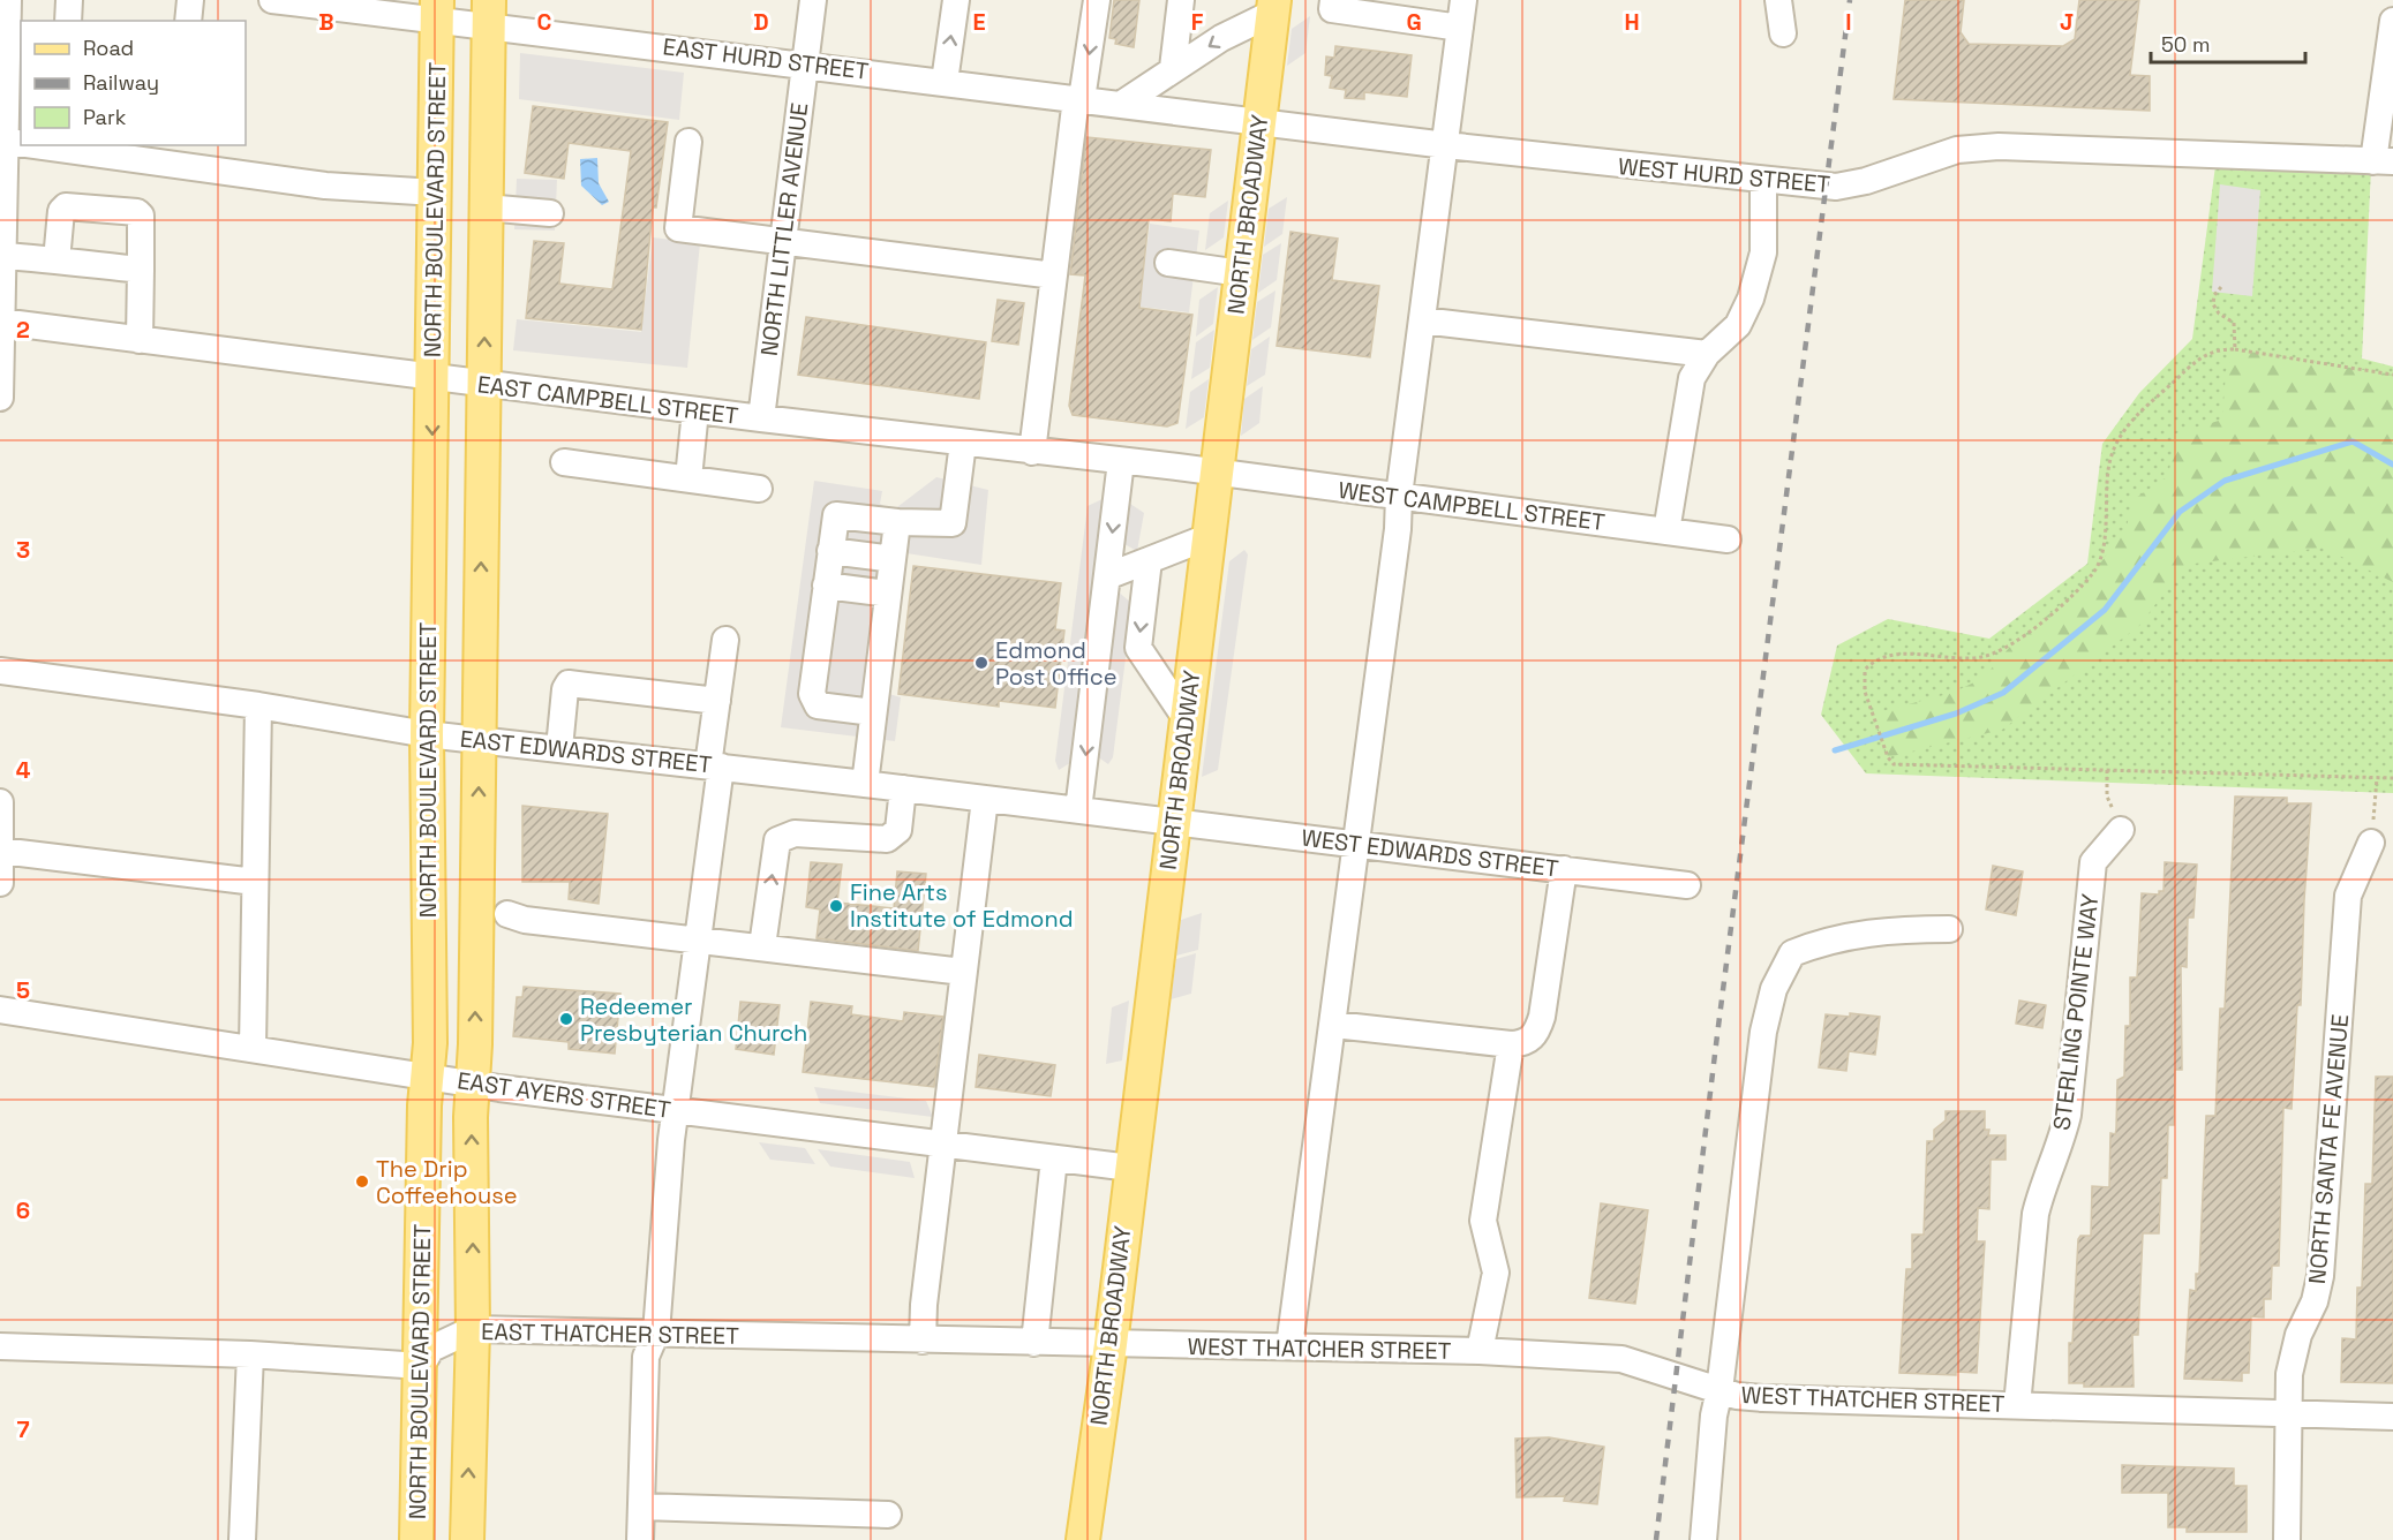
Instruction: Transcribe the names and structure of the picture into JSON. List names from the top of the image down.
{
  "streets": {
    "main road": ["NORTH BOULEVARD STREET", "NORTH BROADWAY"],
    "street": [
      "EAST HURD STREET",
      "WEST HURD STREET",
      "NORTH LITTLER AVENUE",
      "EAST CAMPBELL STREET",
      "WEST CAMPBELL STREET",
      "EAST EDWARDS STREET",
      "WEST EDWARDS STREET",
      "STERLING POINTE WAY",
      "EAST AYERS STREET",
      "NORTH SANTA FE AVENUE",
      "EAST THATCHER STREET",
      "WEST THATCHER STREET"
    ]
  },
  "crossings": [
    ["EAST HURD STREET", "WEST HURD STREET"],
    ["EAST HURD STREET", "NORTH BOULEVARD STREET"],
    ["EAST HURD STREET", "NORTH BROADWAY"],
    ["EAST HURD STREET", "NORTH LITTLER AVENUE"],
    ["WEST HURD STREET", "NORTH BROADWAY"],
    ["NORTH BOULEVARD STREET", "EAST CAMPBELL STREET"],
    ["NORTH BOULEVARD STREET", "EAST EDWARDS STREET"],
    ["NORTH BOULEVARD STREET", "EAST AYERS STREET"],
    ["NORTH BOULEVARD STREET", "EAST THATCHER STREET"],
    ["NORTH BROADWAY", "EAST CAMPBELL STREET"],
    ["NORTH BROADWAY", "WEST CAMPBELL STREET"],
    ["NORTH BROADWAY", "EAST EDWARDS STREET"],
    ["NORTH BROADWAY", "WEST EDWARDS STREET"],
    ["NORTH BROADWAY", "EAST AYERS STREET"],
    ["NORTH BROADWAY", "EAST THATCHER STREET"],
    ["NORTH BROADWAY", "WEST THATCHER STREET"],
    ["NORTH LITTLER AVENUE", "EAST CAMPBELL STREET"],
    ["EAST CAMPBELL STREET", "WEST CAMPBELL STREET"],
    ["EAST EDWARDS STREET", "WEST EDWARDS STREET"],
    ["STERLING POINTE WAY", "WEST THATCHER STREET"],
    ["NORTH SANTA FE AVENUE", "WEST THATCHER STREET"],
    ["EAST THATCHER STREET", "WEST THATCHER STREET"]
  ],
  "places": [
    "Edmond Post Office",
    "Fine Arts Institute of Edmond",
    "Redeemer Presbyterian Church",
    "The Drip Coffeehouse"
  ],
  "legend": ["Road", "Railway", "Park"],
  "scale_bar": "50 m",
  "grid": {
    "columns": [
      "B",
      "C",
      "D",
      "E",
      "F",
      "G",
      "H",
      "I",
      "J"
    ],
    "rows": [
      "2",
      "3",
      "4",
      "5",
      "6",
      "7"
    ]
  }
}
